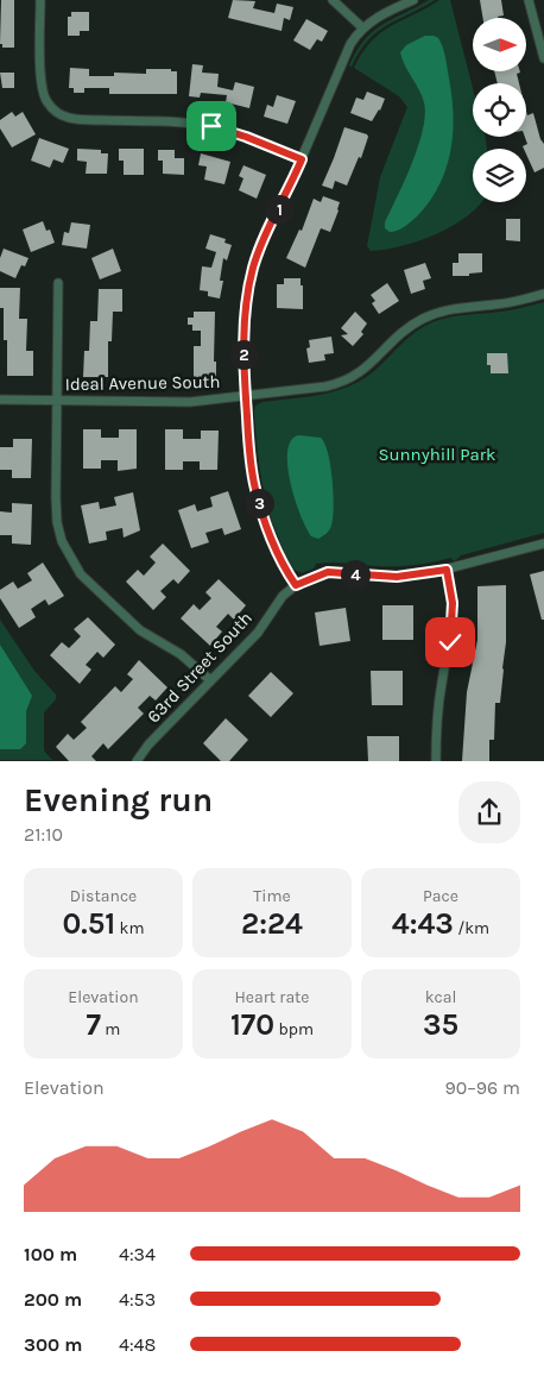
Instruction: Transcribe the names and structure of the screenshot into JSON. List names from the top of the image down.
{
  "streets": {
    "street": ["Ideal Avenue South", "63rd Street South"]
  },
  "parks": ["Sunnyhill Park"],
  "north": "right",
  "page": {
    "pins": [
      "1",
      "2",
      "3",
      "4"
    ],
    "heading": ["Evening run", "21:10"],
    "stats": [
      ["Distance", "0.51 km"],
      ["Time", "2:24"],
      ["Pace", "4:43 /km"],
      ["Elevation", "7 m"],
      ["Heart rate", "170 bpm"],
      ["kcal", "35"]
    ],
    "chart": ["Elevation", "90–96 m"],
    "list": [
      {
        "name": "100 m",
        "note": "4:34"
      },
      {
        "name": "200 m",
        "note": "4:53"
      },
      {
        "name": "300 m",
        "note": "4:48"
      }
    ]
  }
}
